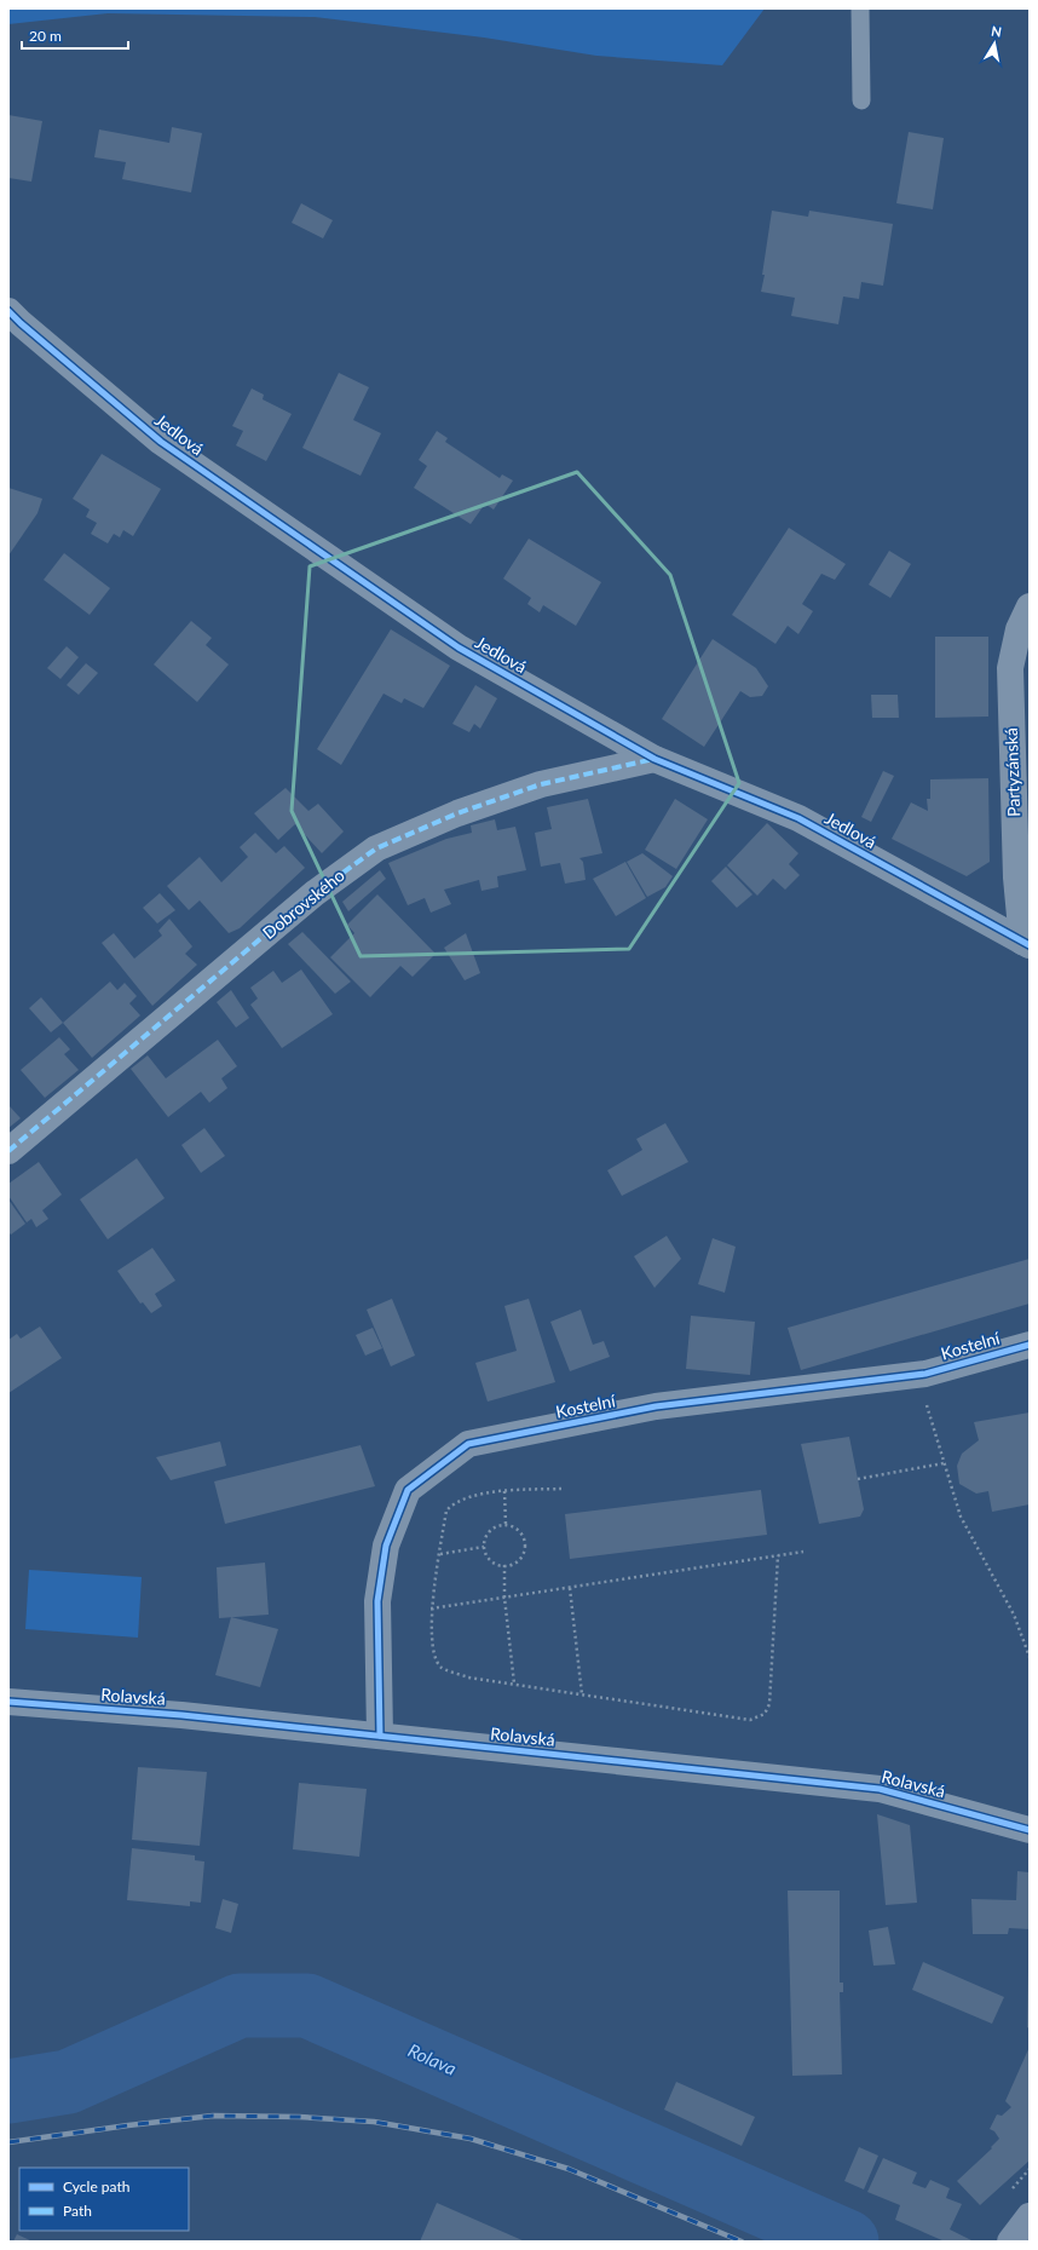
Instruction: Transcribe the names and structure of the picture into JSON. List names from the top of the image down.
{
  "streets": {
    "street": [
      "Jedlová",
      "Partyzánská",
      "Dobrovského",
      "Kostelní",
      "Rolavská"
    ]
  },
  "crossings": [
    ["Jedlová", "Partyzánská"],
    ["Jedlová", "Dobrovského"],
    ["Kostelní", "Rolavská"]
  ],
  "water": ["Rolava"],
  "legend": ["Cycle path", "Path"],
  "scale_bar": "20 m",
  "north": "top"
}
